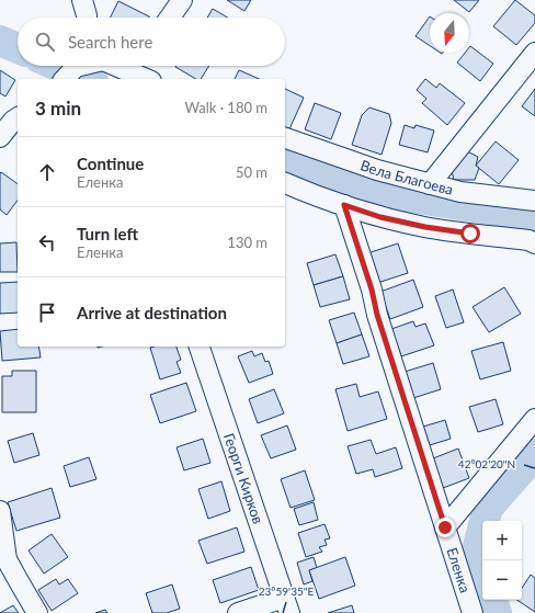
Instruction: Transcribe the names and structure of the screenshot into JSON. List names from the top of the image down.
{
  "streets": {
    "street": ["Вела Благоева", "Георги Кирков", "Еленка"]
  },
  "north": "bottom",
  "page": {
    "search": "Search here",
    "heading": ["3 min", "Walk · 180 m"],
    "list": [
      ["Continue", "Еленка", "50 m"],
      ["Turn left", "Еленка", "130 m"],
      "Arrive at destination"
    ],
    "map_buttons": ["+", "−"]
  },
  "coordinates": ["42°02'20\"N", "23°59'35\"E"]
}
